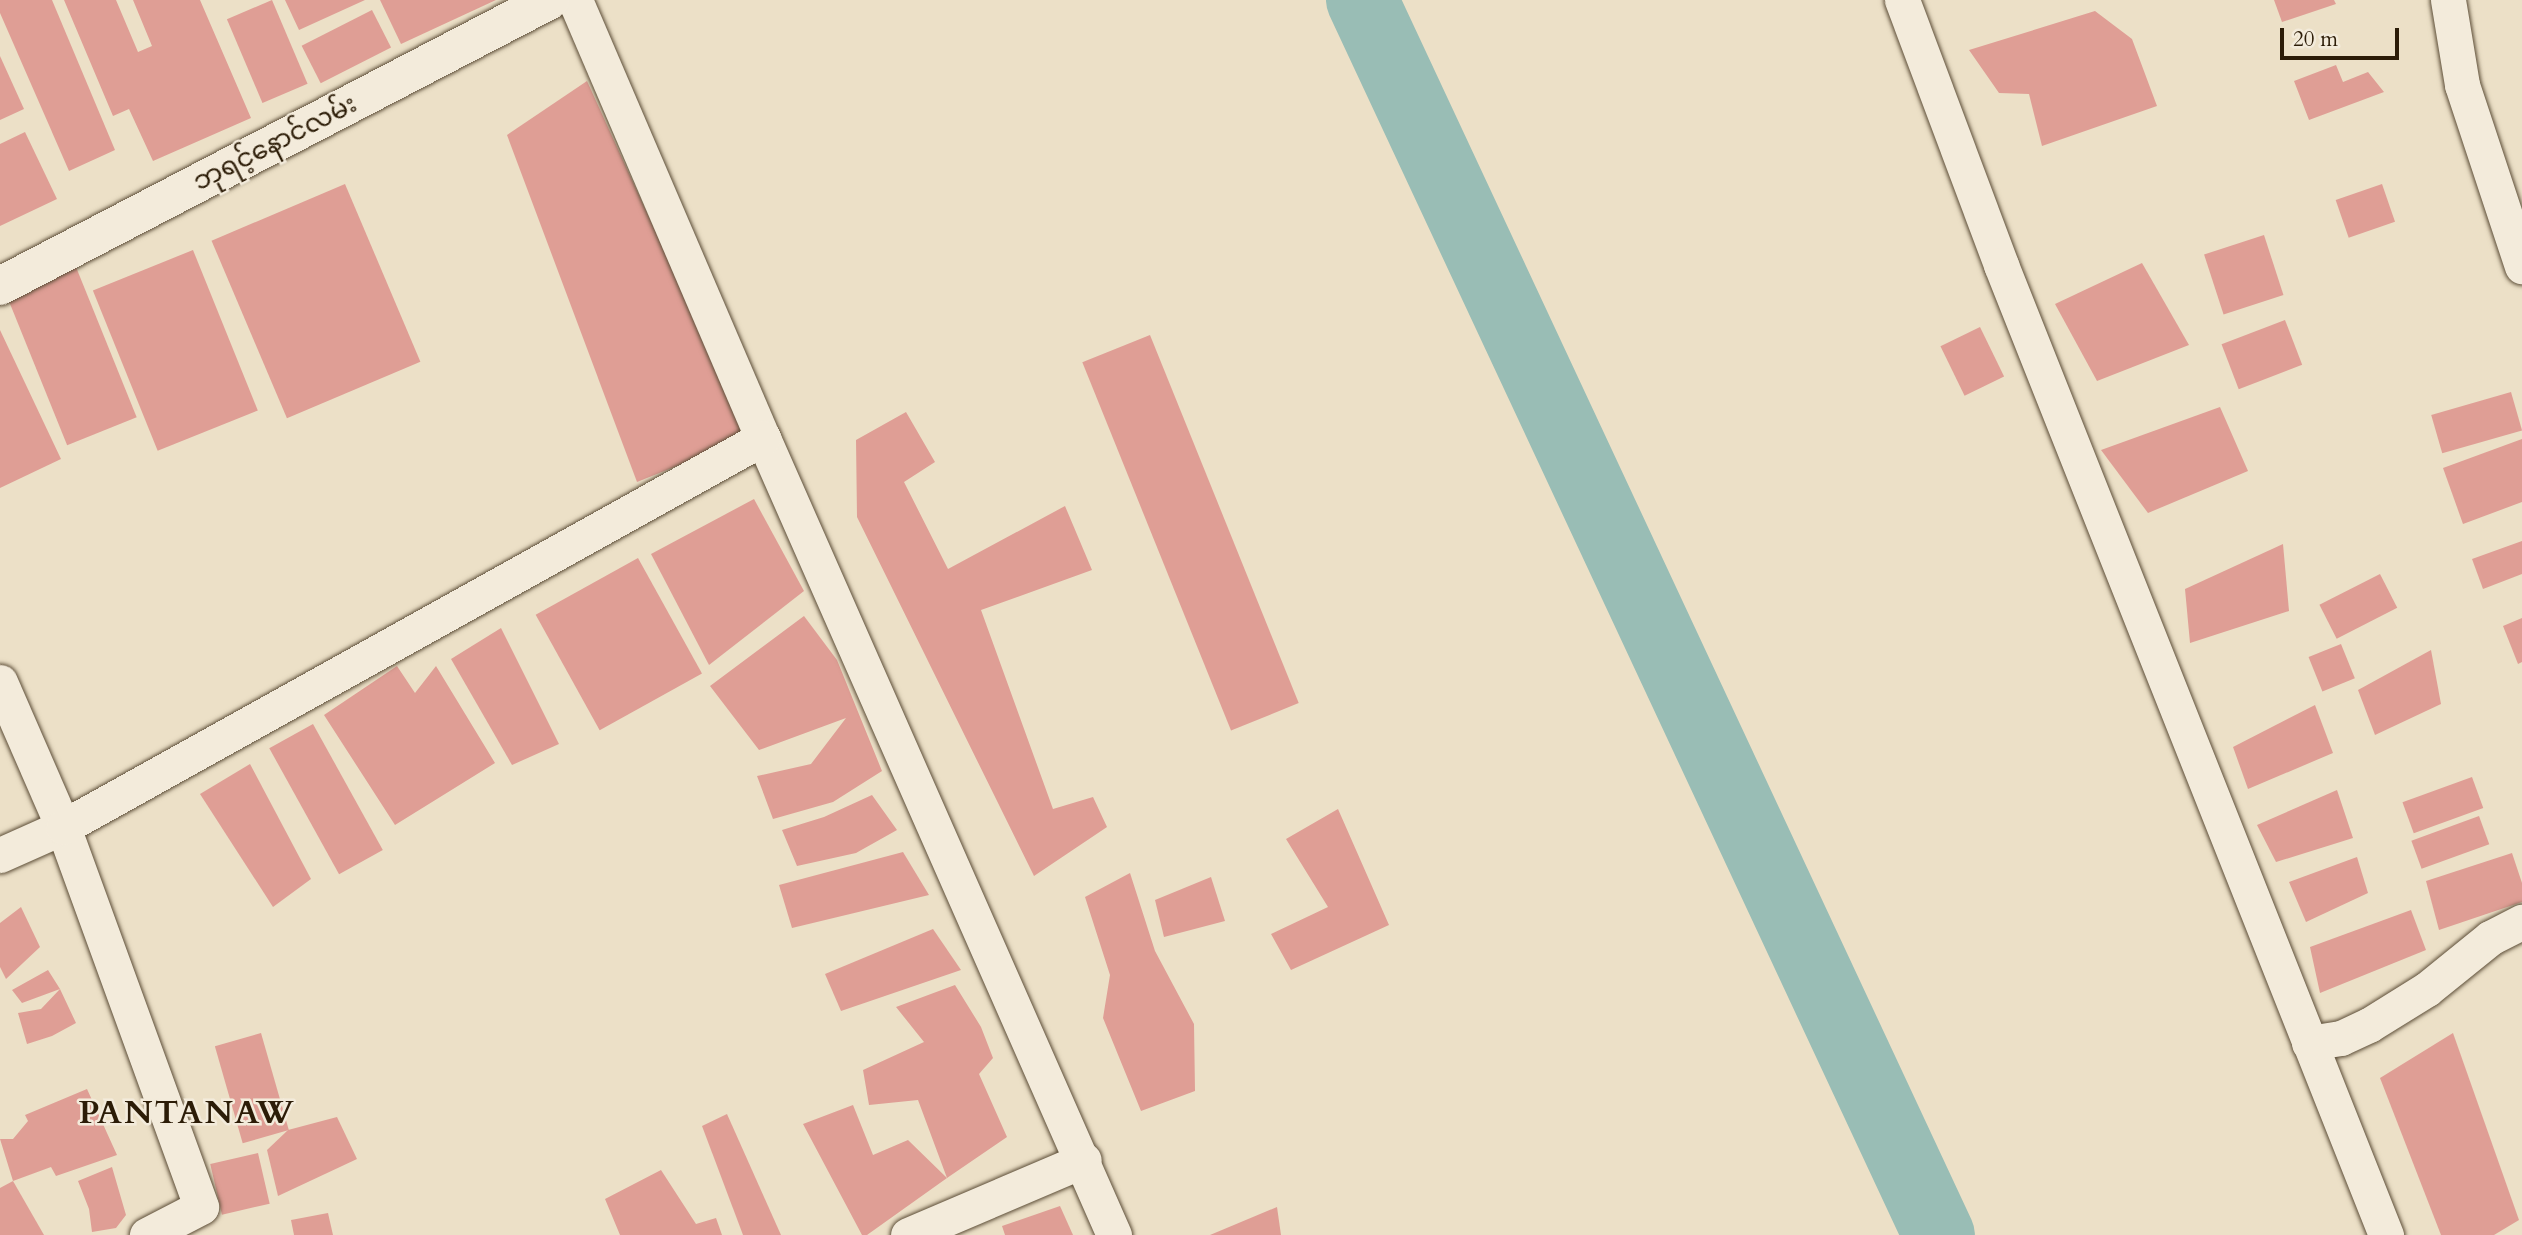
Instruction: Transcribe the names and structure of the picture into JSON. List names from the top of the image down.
{
  "streets": {
    "street": ["ဘုရင့်နောင်လမ်း"]
  },
  "districts": ["PANTANAW"],
  "scale_bar": "20 m"
}
